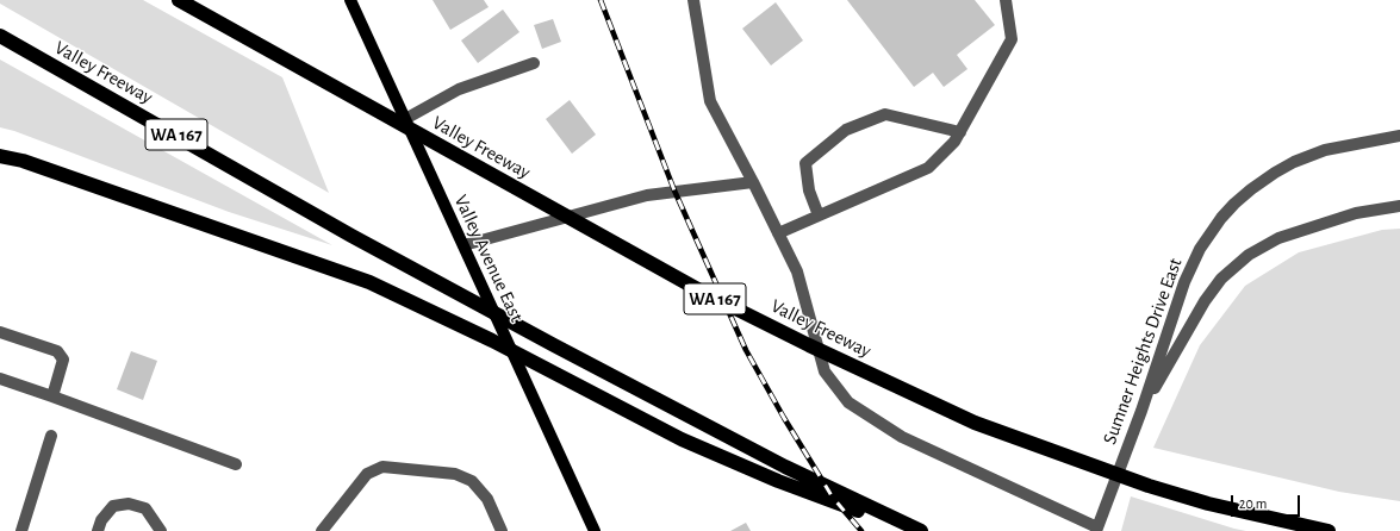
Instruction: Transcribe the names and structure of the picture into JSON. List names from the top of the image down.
{
  "streets": {
    "highway": ["Valley Freeway", "WA 167"],
    "main road": ["Valley Avenue East"],
    "street": ["Sumner Heights Drive East"]
  },
  "scale_bar": "20 m"
}
